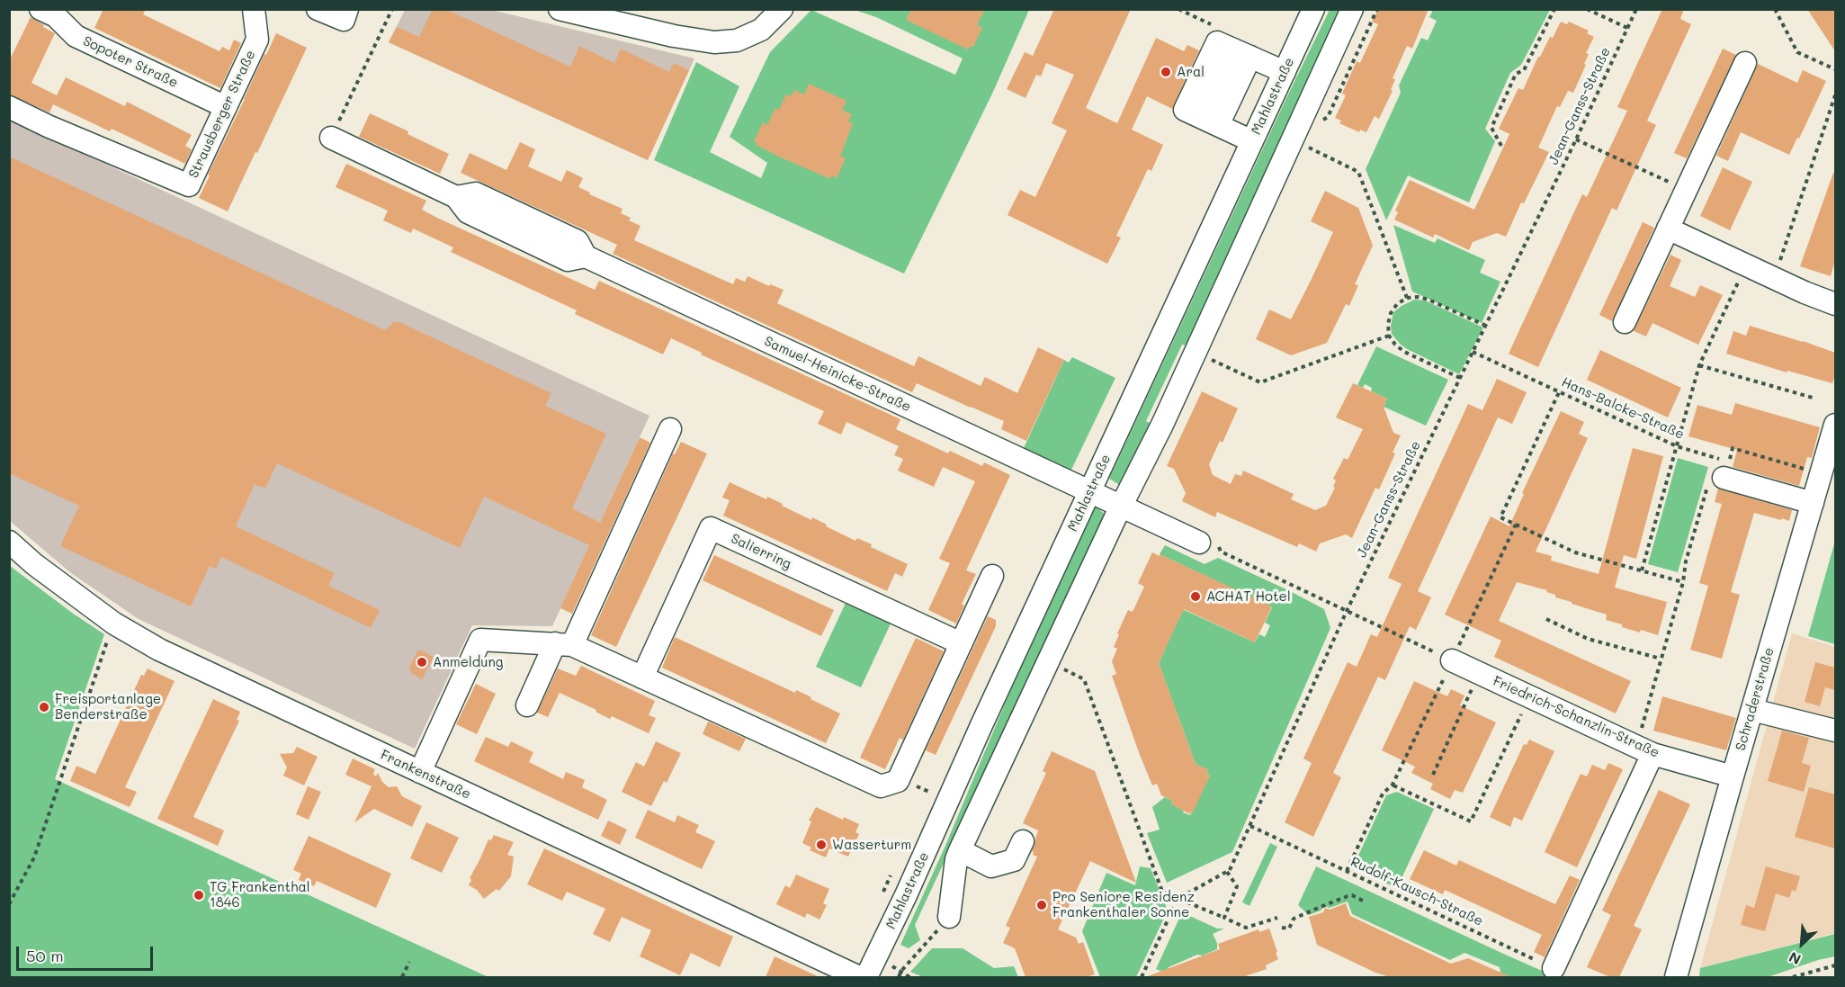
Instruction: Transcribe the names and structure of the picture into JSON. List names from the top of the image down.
{
  "streets": {
    "street": [
      "Sopoter Straße",
      "Mahlastraße",
      "Strausberger Straße",
      "Samuel-Heinicke-Straße",
      "Salierring",
      "Schraderstraße",
      "Friedrich-Schanzlin-Straße",
      "Frankenstraße"
    ],
    "path": ["Jean-Ganss-Straße", "Hans-Balcke-Straße", "Rudolf-Kausch-Straße"]
  },
  "crossings": [
    ["Sopoter Straße", "Strausberger Straße"],
    ["Mahlastraße", "Samuel-Heinicke-Straße"],
    ["Jean-Ganss-Straße", "Hans-Balcke-Straße"],
    ["Jean-Ganss-Straße", "Rudolf-Kausch-Straße"],
    ["Schraderstraße", "Friedrich-Schanzlin-Straße"]
  ],
  "places": [
    "Aral",
    "ACHAT Hotel",
    "Anmeldung",
    "Freisportanlage Benderstraße",
    "Wasserturm",
    "TG Frankenthal 1846",
    "Pro Seniore Residenz Frankenthaler Sonne"
  ],
  "scale_bar": "50 m",
  "north": "bottom left"
}
